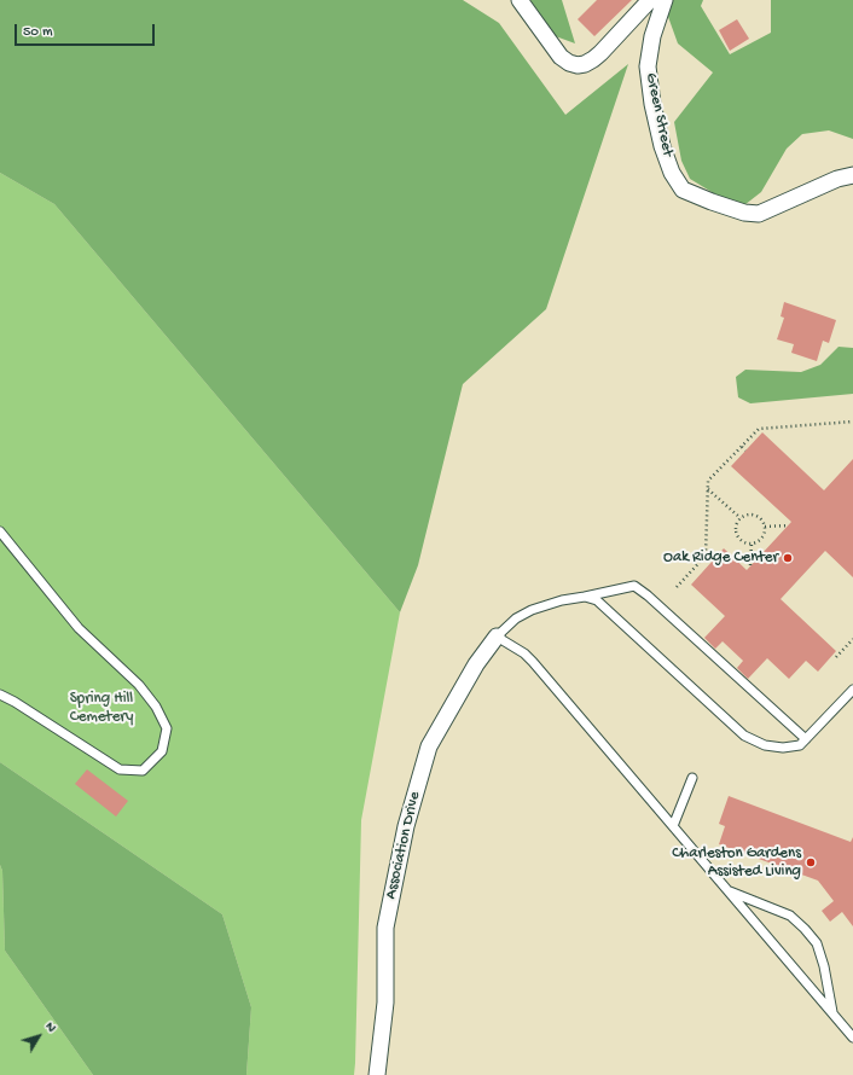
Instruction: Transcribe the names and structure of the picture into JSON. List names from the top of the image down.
{
  "streets": {
    "street": ["Green Street", "Association Drive"]
  },
  "parks": ["Spring Hill Cemetery"],
  "places": ["Oak Ridge Center", "Charleston Gardens Assisted Living"],
  "scale_bar": "50 m",
  "north": "top right"
}
